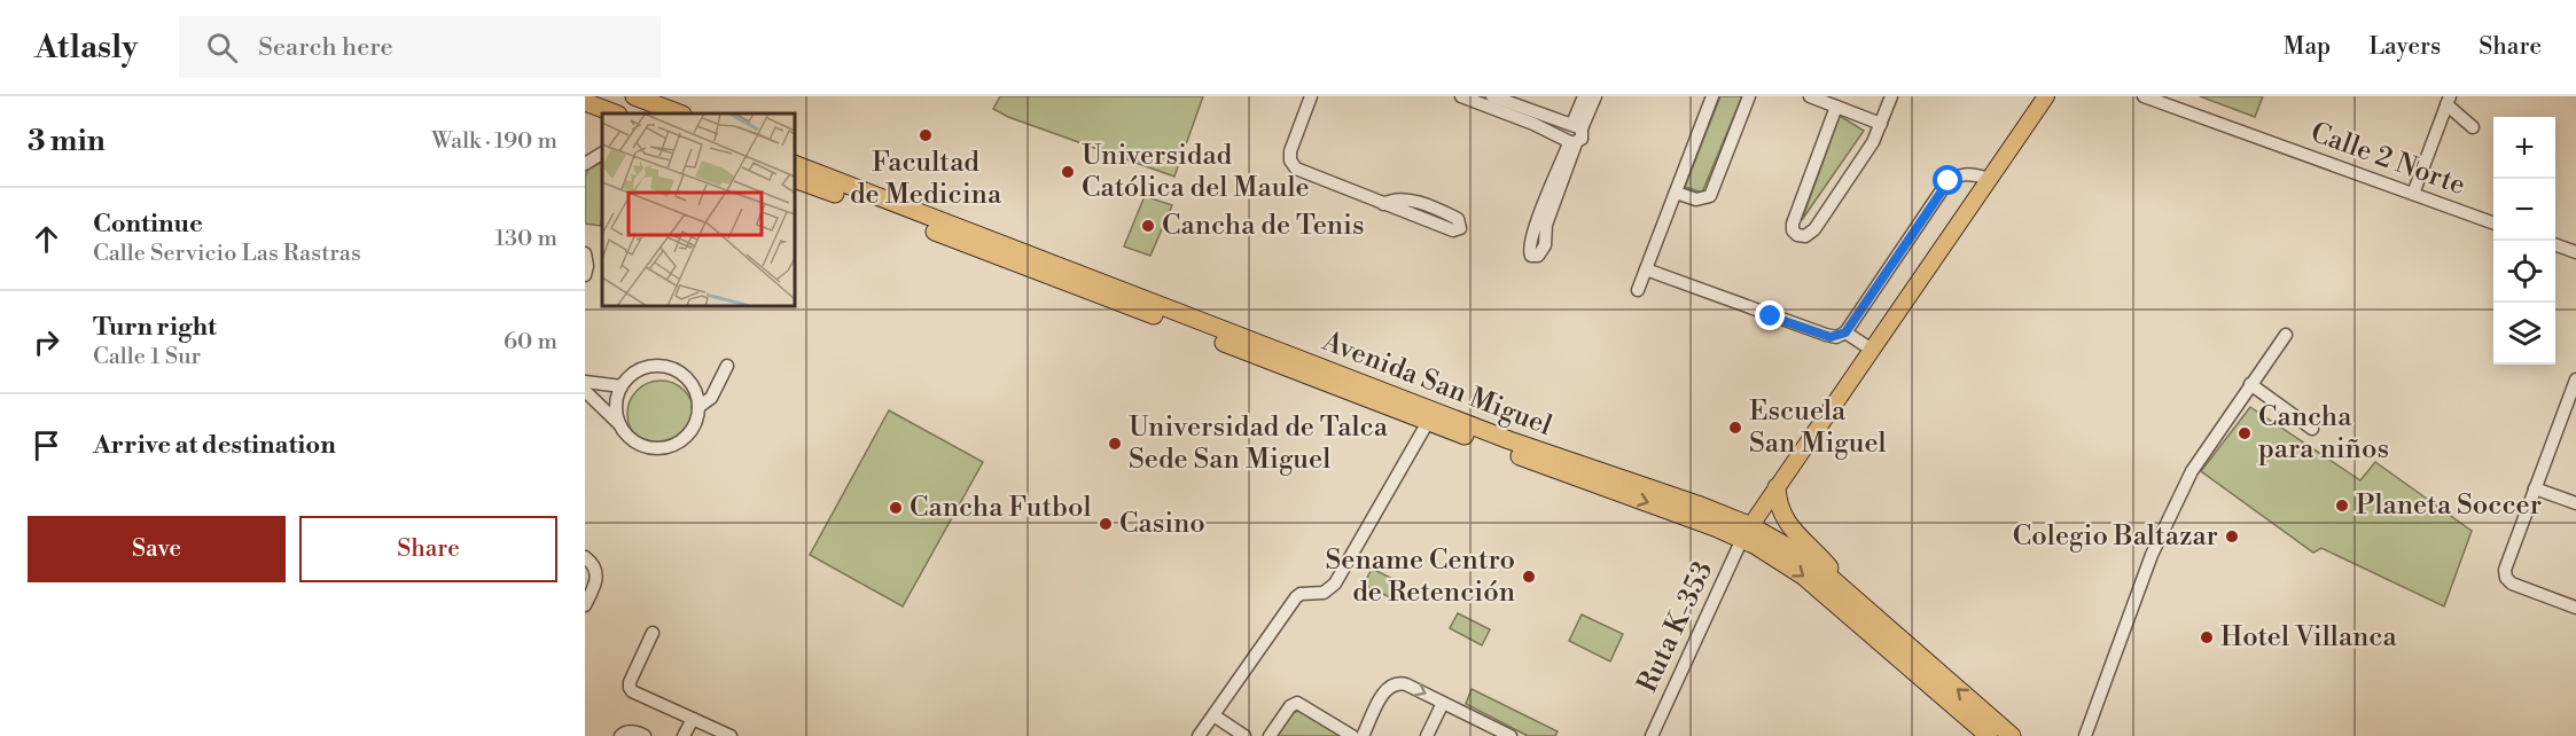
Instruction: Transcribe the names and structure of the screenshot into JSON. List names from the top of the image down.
{
  "streets": {
    "highway": ["Avenida San Miguel"],
    "street": ["Calle 2 Norte", "Ruta K-353"]
  },
  "crossings": [
    ["Avenida San Miguel", "Ruta K-353"]
  ],
  "places": [
    "Facultad de Medicina",
    "Universidad Católica del Maule",
    "Cancha de Tenis",
    "Escuela San Miguel",
    "Cancha para niños",
    "Universidad de Talca Sede San Miguel",
    "Planeta Soccer",
    "Cancha Futbol",
    "Casino",
    "Colegio Baltazar",
    "Sename Centro de Retención",
    "Hotel Villanca"
  ],
  "page": {
    "header": "Atlasly",
    "search": "Search here",
    "nav": ["Map", "Layers", "Share"],
    "heading": ["3 min", "Walk · 190 m"],
    "map_buttons": ["+", "−"],
    "list": [
      ["Continue", "Calle Servicio Las Rastras", "130 m"],
      ["Turn right", "Calle 1 Sur", "60 m"],
      "Arrive at destination"
    ],
    "buttons": ["Save", "Share"]
  }
}
